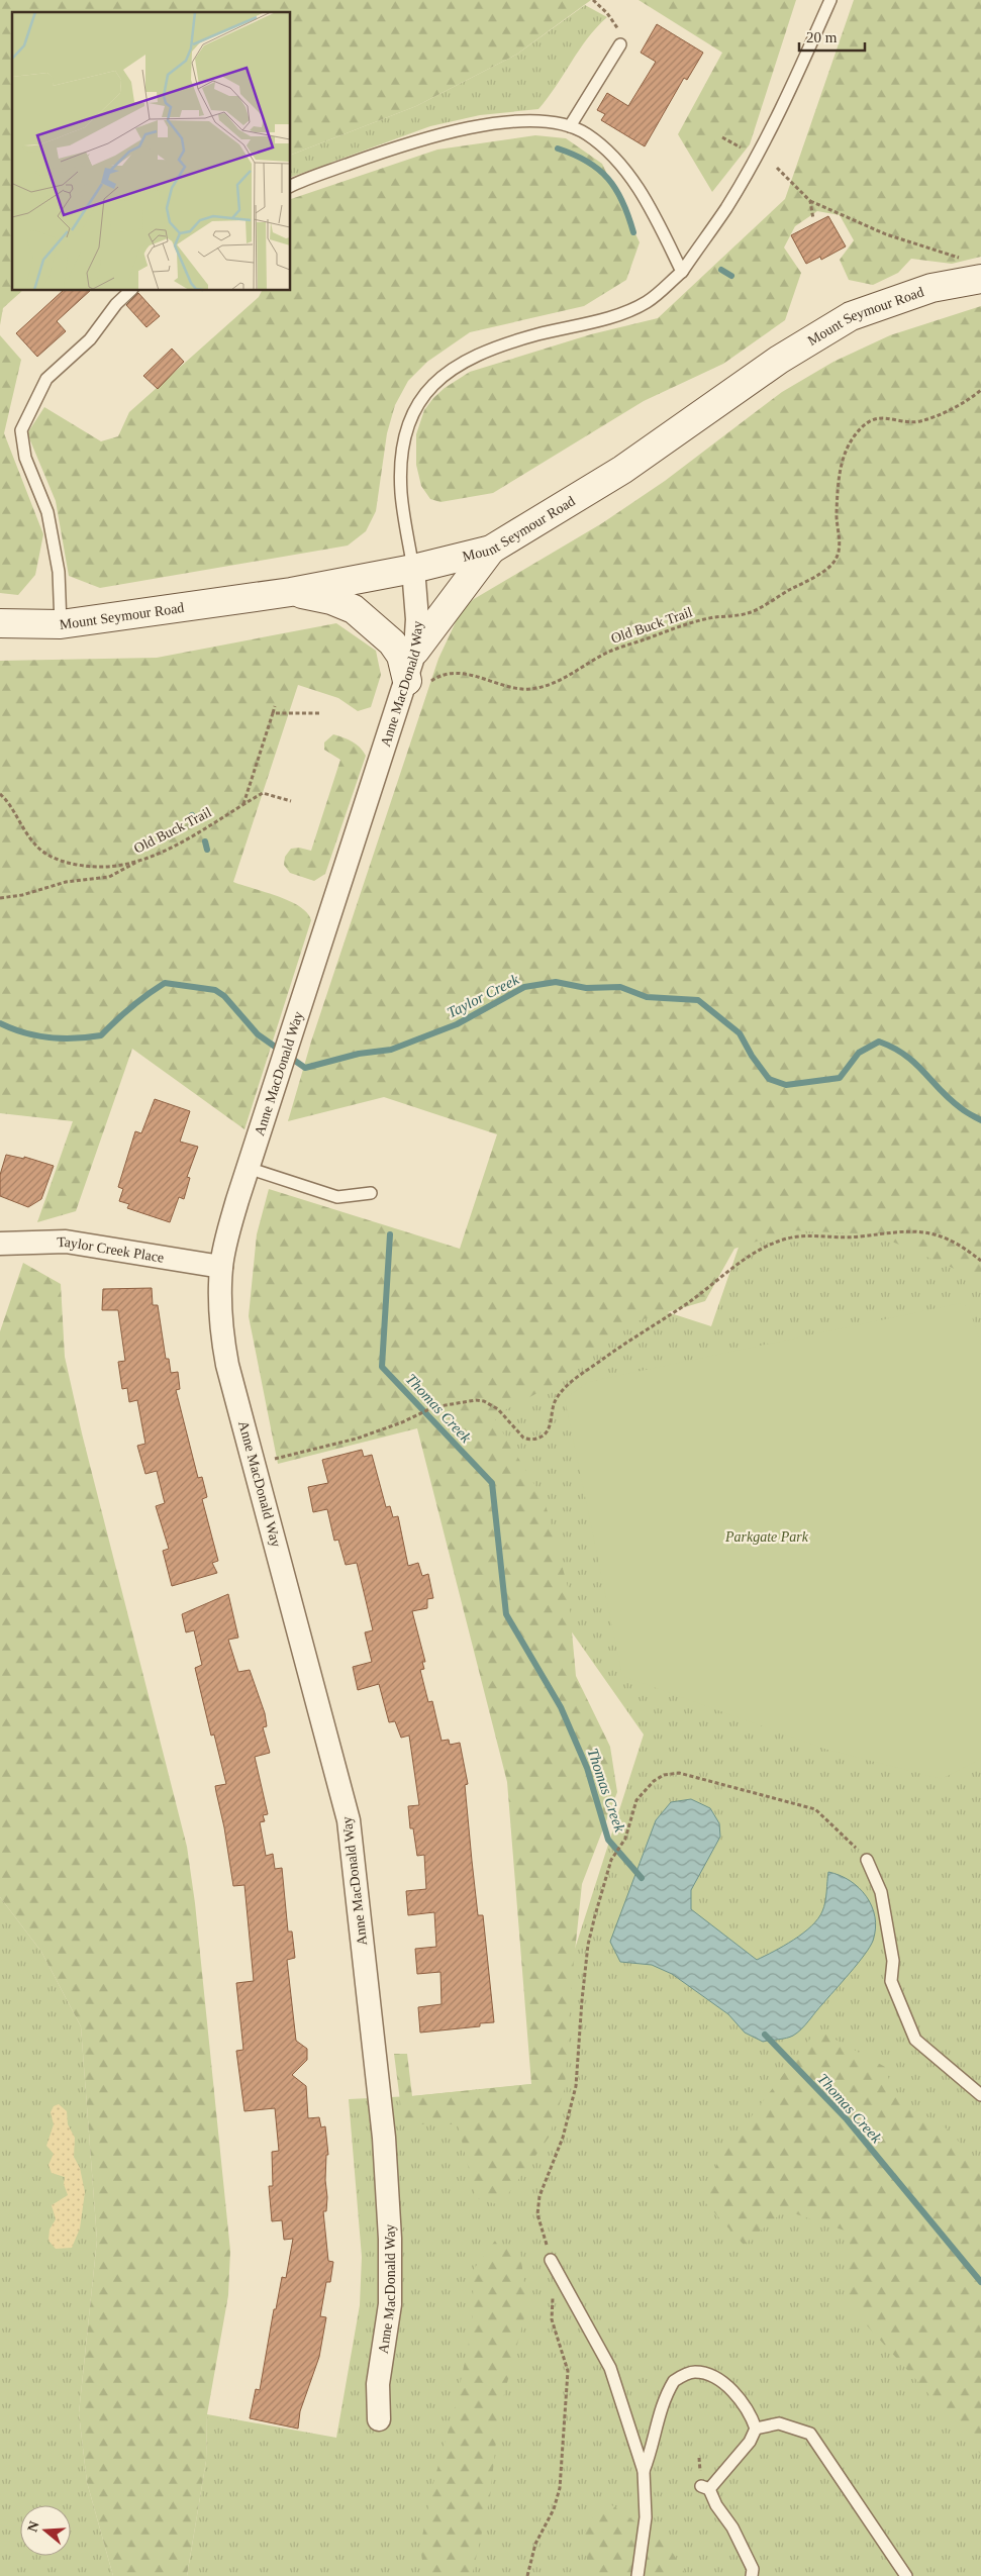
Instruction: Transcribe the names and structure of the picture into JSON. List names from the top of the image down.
{
  "streets": {
    "street": ["Mount Seymour Road", "Anne MacDonald Way", "Taylor Creek Place"],
    "path": ["Old Buck Trail"]
  },
  "crossings": [
    ["Mount Seymour Road", "Anne MacDonald Way"],
    ["Old Buck Trail", "Anne MacDonald Way"],
    ["Anne MacDonald Way", "Taylor Creek Place"]
  ],
  "water": ["Taylor Creek", "Thomas Creek"],
  "parks": ["Parkgate Park"],
  "scale_bar": "20 m",
  "north": "left"
}
